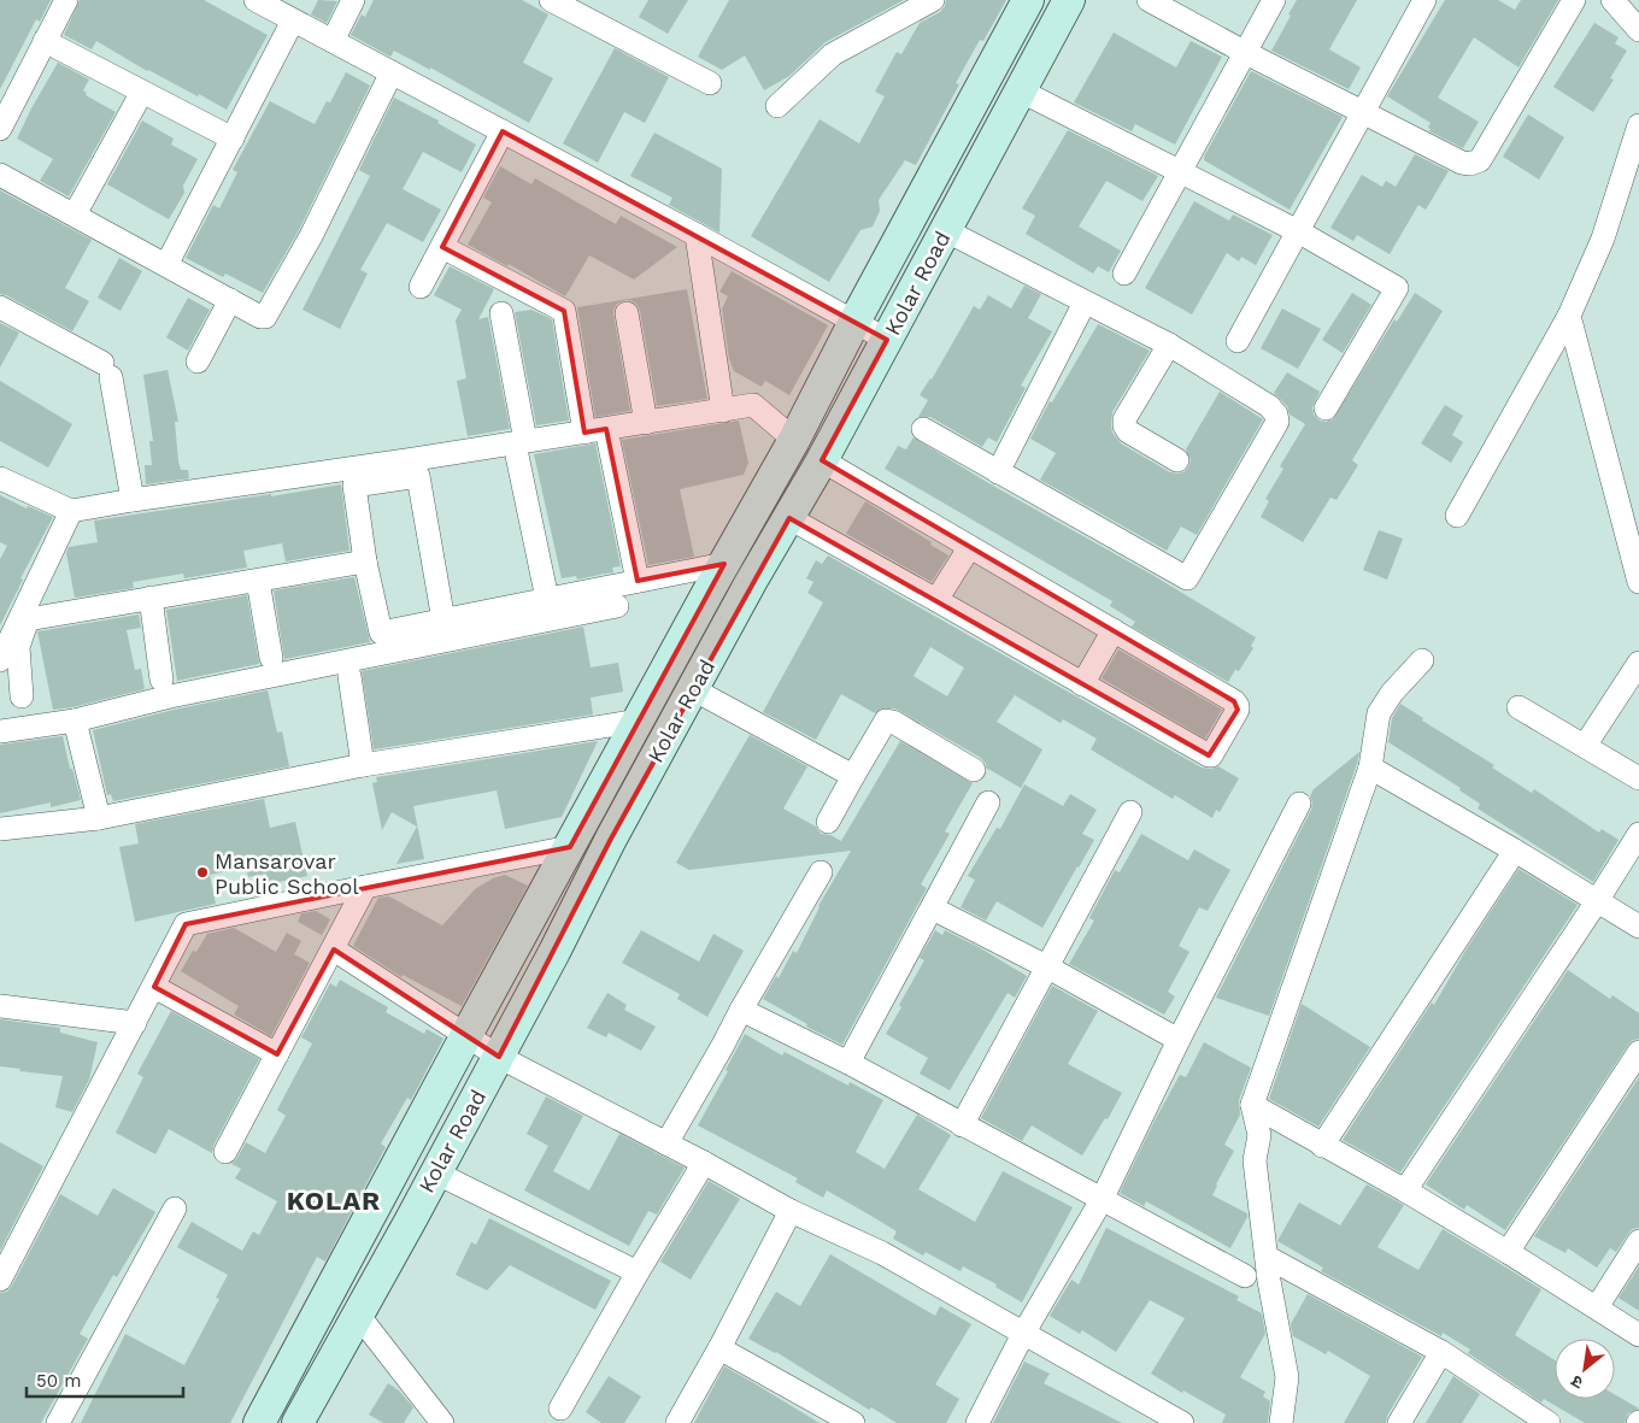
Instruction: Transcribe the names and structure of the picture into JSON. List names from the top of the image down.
{
  "streets": {
    "main road": ["Kolar Road"]
  },
  "districts": ["KOLAR"],
  "places": ["Mansarovar Public School"],
  "scale_bar": "50 m",
  "north": "bottom left"
}
